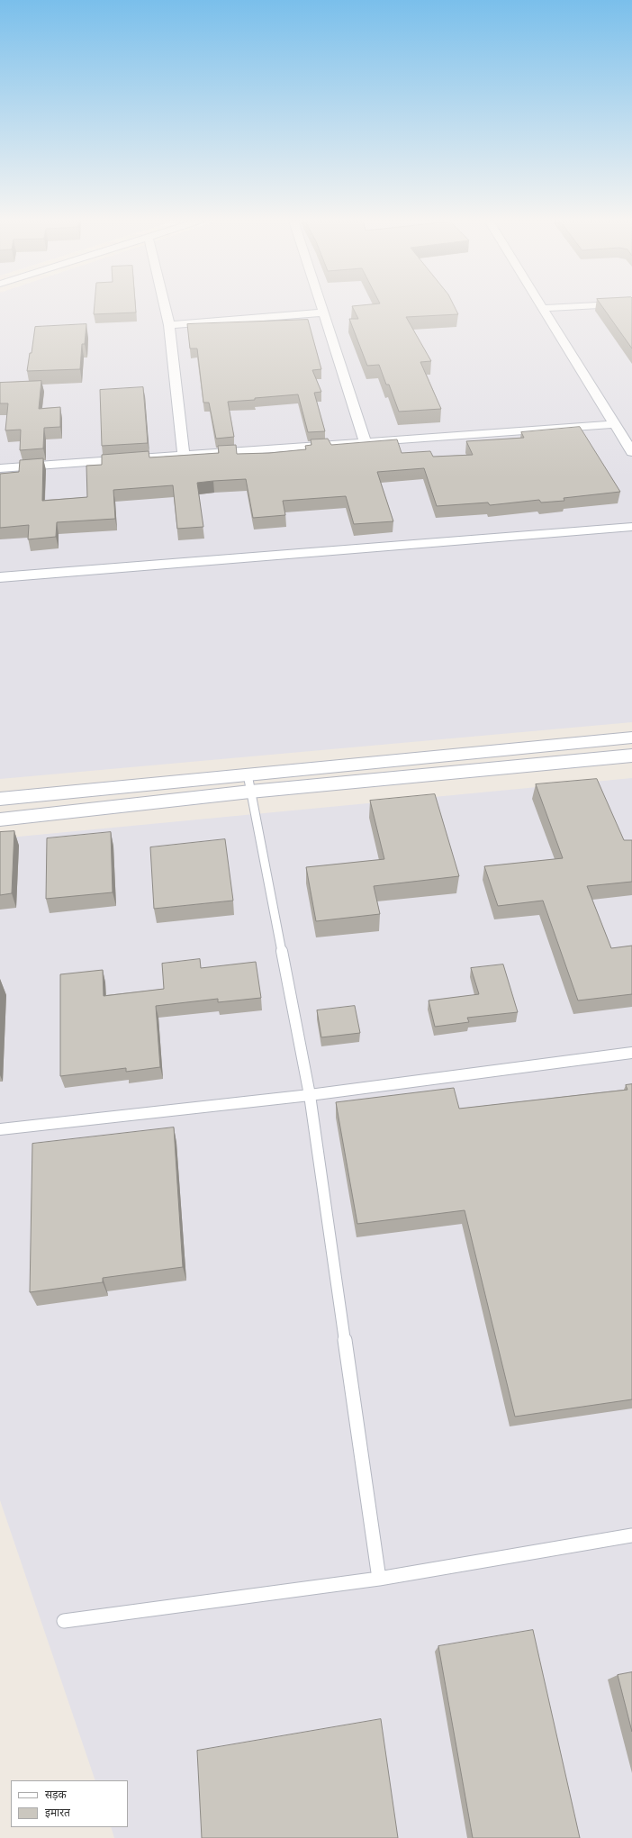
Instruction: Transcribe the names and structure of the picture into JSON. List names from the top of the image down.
{
  "legend": ["सड़क", "इमारत"]
}
